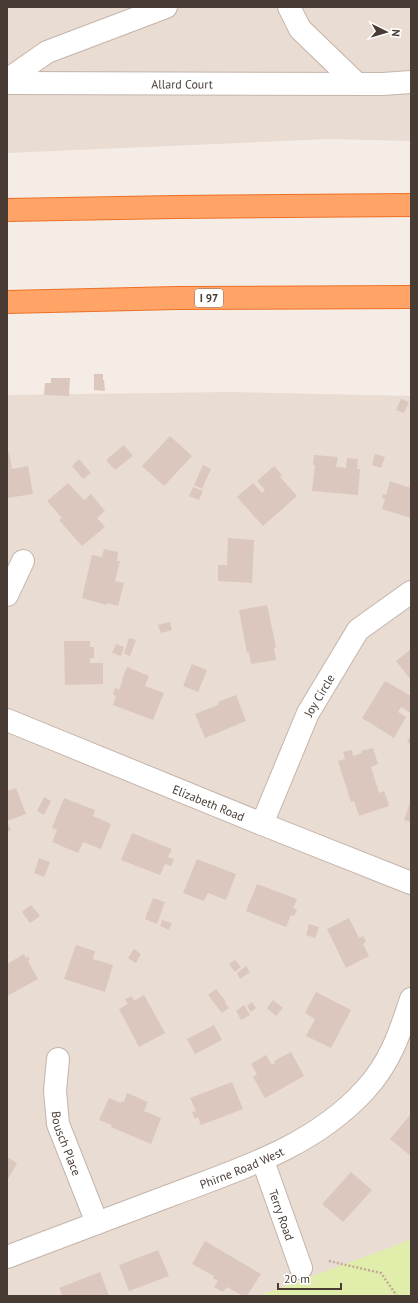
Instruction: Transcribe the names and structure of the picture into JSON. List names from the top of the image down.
{
  "streets": {
    "highway": ["I 97"],
    "street": [
      "Allard Court",
      "Joy Circle",
      "Elizabeth Road",
      "Bousch Place",
      "Phirne Road West",
      "Terry Road"
    ]
  },
  "crossings": [
    ["Joy Circle", "Elizabeth Road"],
    ["Bousch Place", "Phirne Road West"],
    ["Phirne Road West", "Terry Road"]
  ],
  "scale_bar": "20 m",
  "north": "right"
}
